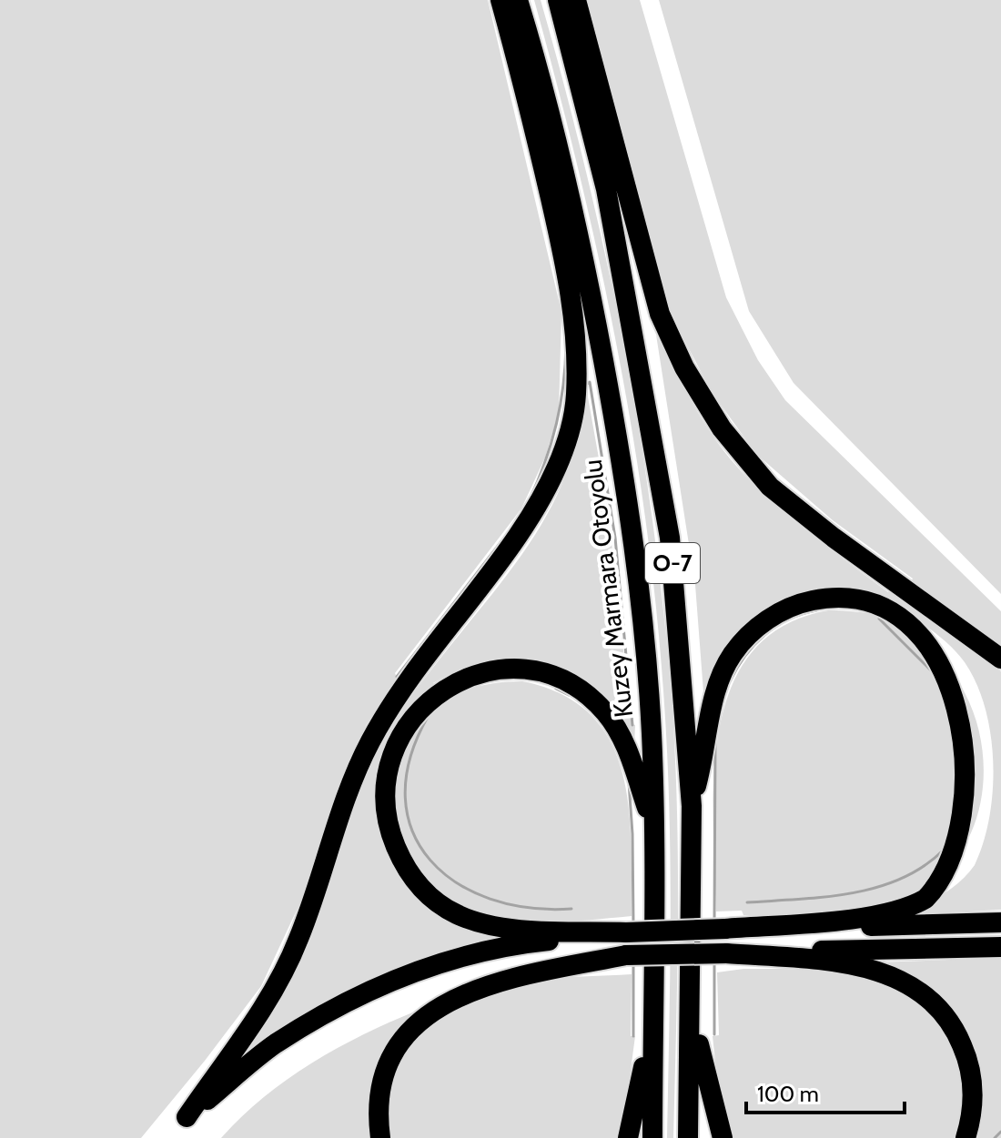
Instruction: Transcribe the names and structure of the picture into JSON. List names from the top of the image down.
{
  "streets": {
    "highway": ["O-7", "Kuzey Marmara Otoyolu"]
  },
  "scale_bar": "100 m"
}
